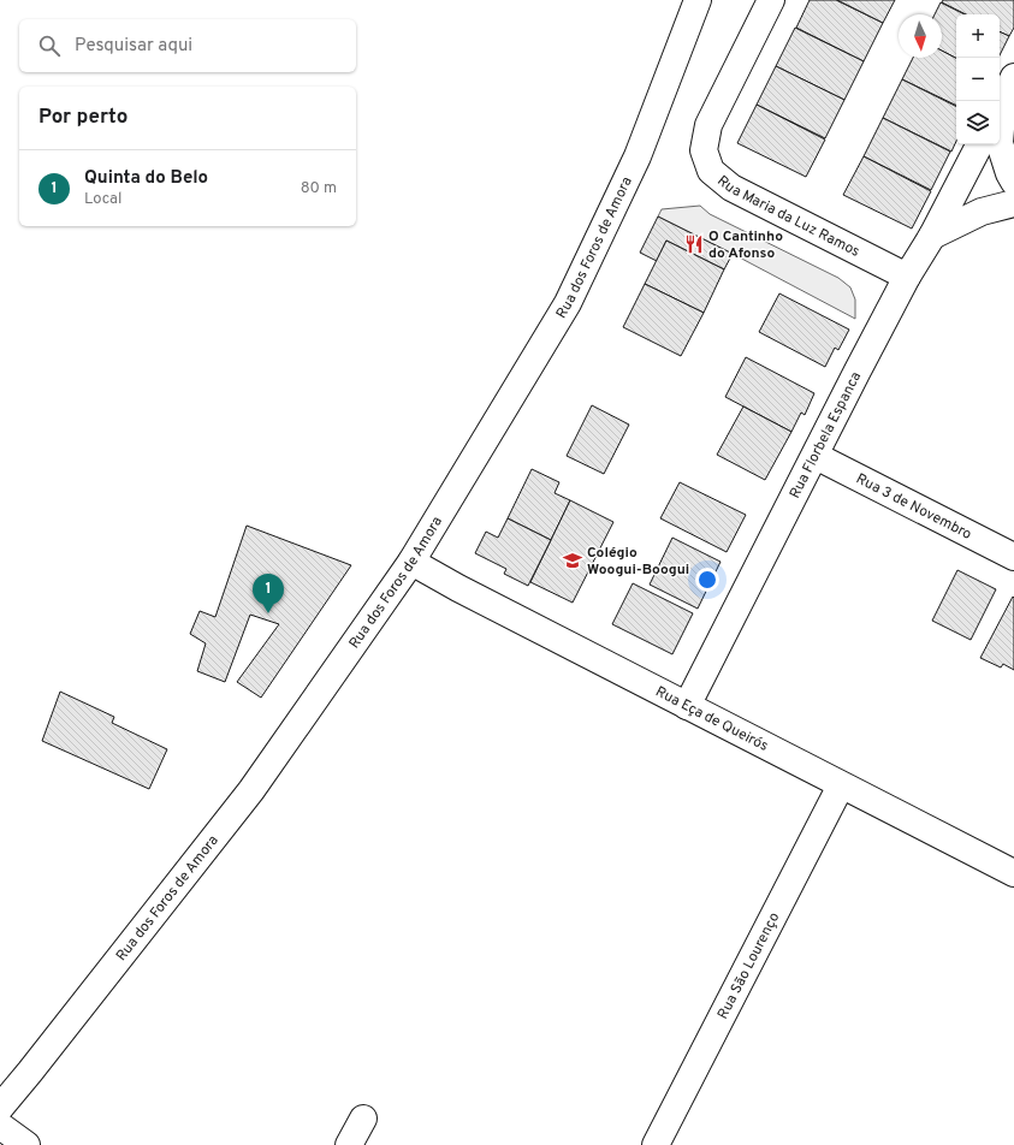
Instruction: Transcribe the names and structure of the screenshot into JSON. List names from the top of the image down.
{
  "streets": {
    "street": [
      "Rua Maria da Luz Ramos",
      "Rua dos Foros de Amora",
      "Rua Florbela Espanca",
      "Rua 3 de Novembro",
      "Rua Eça de Queirós",
      "Rua São Lourenço"
    ]
  },
  "crossings": [
    ["Rua Maria da Luz Ramos", "Rua Florbela Espanca"],
    ["Rua dos Foros de Amora", "Rua Eça de Queirós"],
    ["Rua Florbela Espanca", "Rua 3 de Novembro"],
    ["Rua Florbela Espanca", "Rua Eça de Queirós"],
    ["Rua Eça de Queirós", "Rua São Lourenço"]
  ],
  "places": {
    "restaurant": ["O Cantinho do Afonso"],
    "school or university": ["Colégio Woogui-Boogui"]
  },
  "north": "bottom",
  "page": {
    "map_buttons": ["+", "−"],
    "search": "Pesquisar aqui",
    "heading": "Por perto",
    "list": [
      {
        "mark": "1",
        "name": "Quinta do Belo",
        "note": "Local",
        "value": "80 m"
      }
    ],
    "pins": "1"
  }
}
